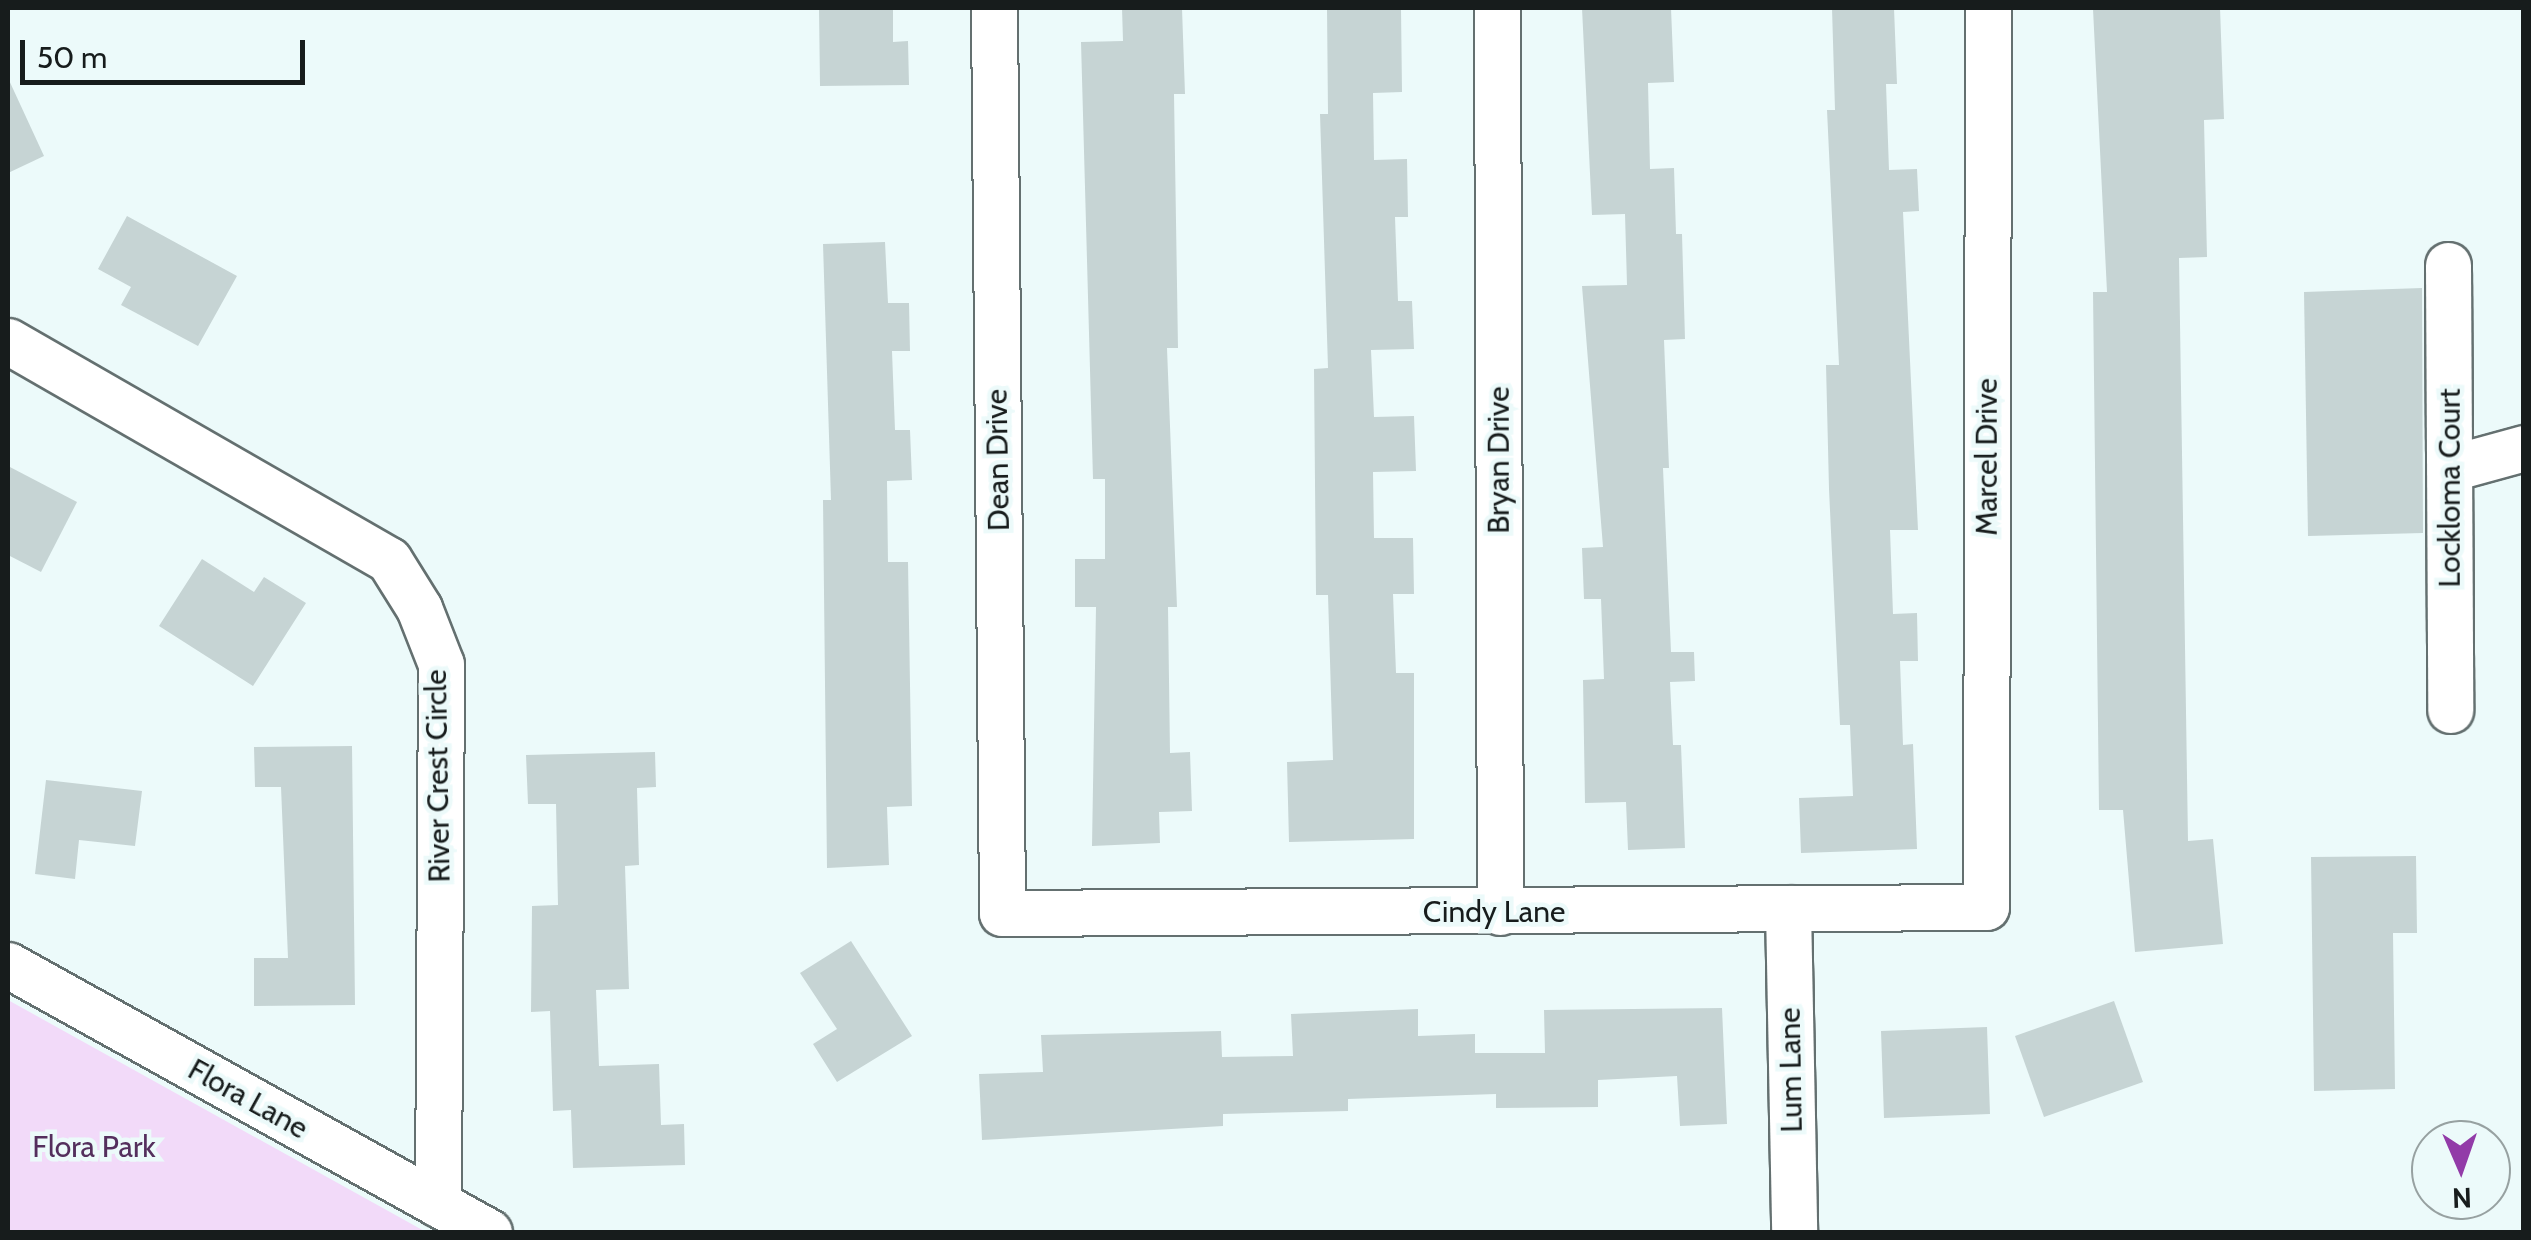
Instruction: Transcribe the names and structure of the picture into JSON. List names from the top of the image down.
{
  "streets": {
    "street": [
      "Marcel Drive",
      "Dean Drive",
      "Bryan Drive",
      "Lockloma Court",
      "River Crest Circle",
      "Cindy Lane",
      "Lum Lane",
      "Flora Lane"
    ]
  },
  "crossings": [
    ["Marcel Drive", "Cindy Lane"],
    ["Dean Drive", "Cindy Lane"],
    ["Bryan Drive", "Cindy Lane"],
    ["River Crest Circle", "Flora Lane"],
    ["Cindy Lane", "Lum Lane"]
  ],
  "parks": ["Flora Park"],
  "scale_bar": "50 m",
  "north": "bottom"
}
